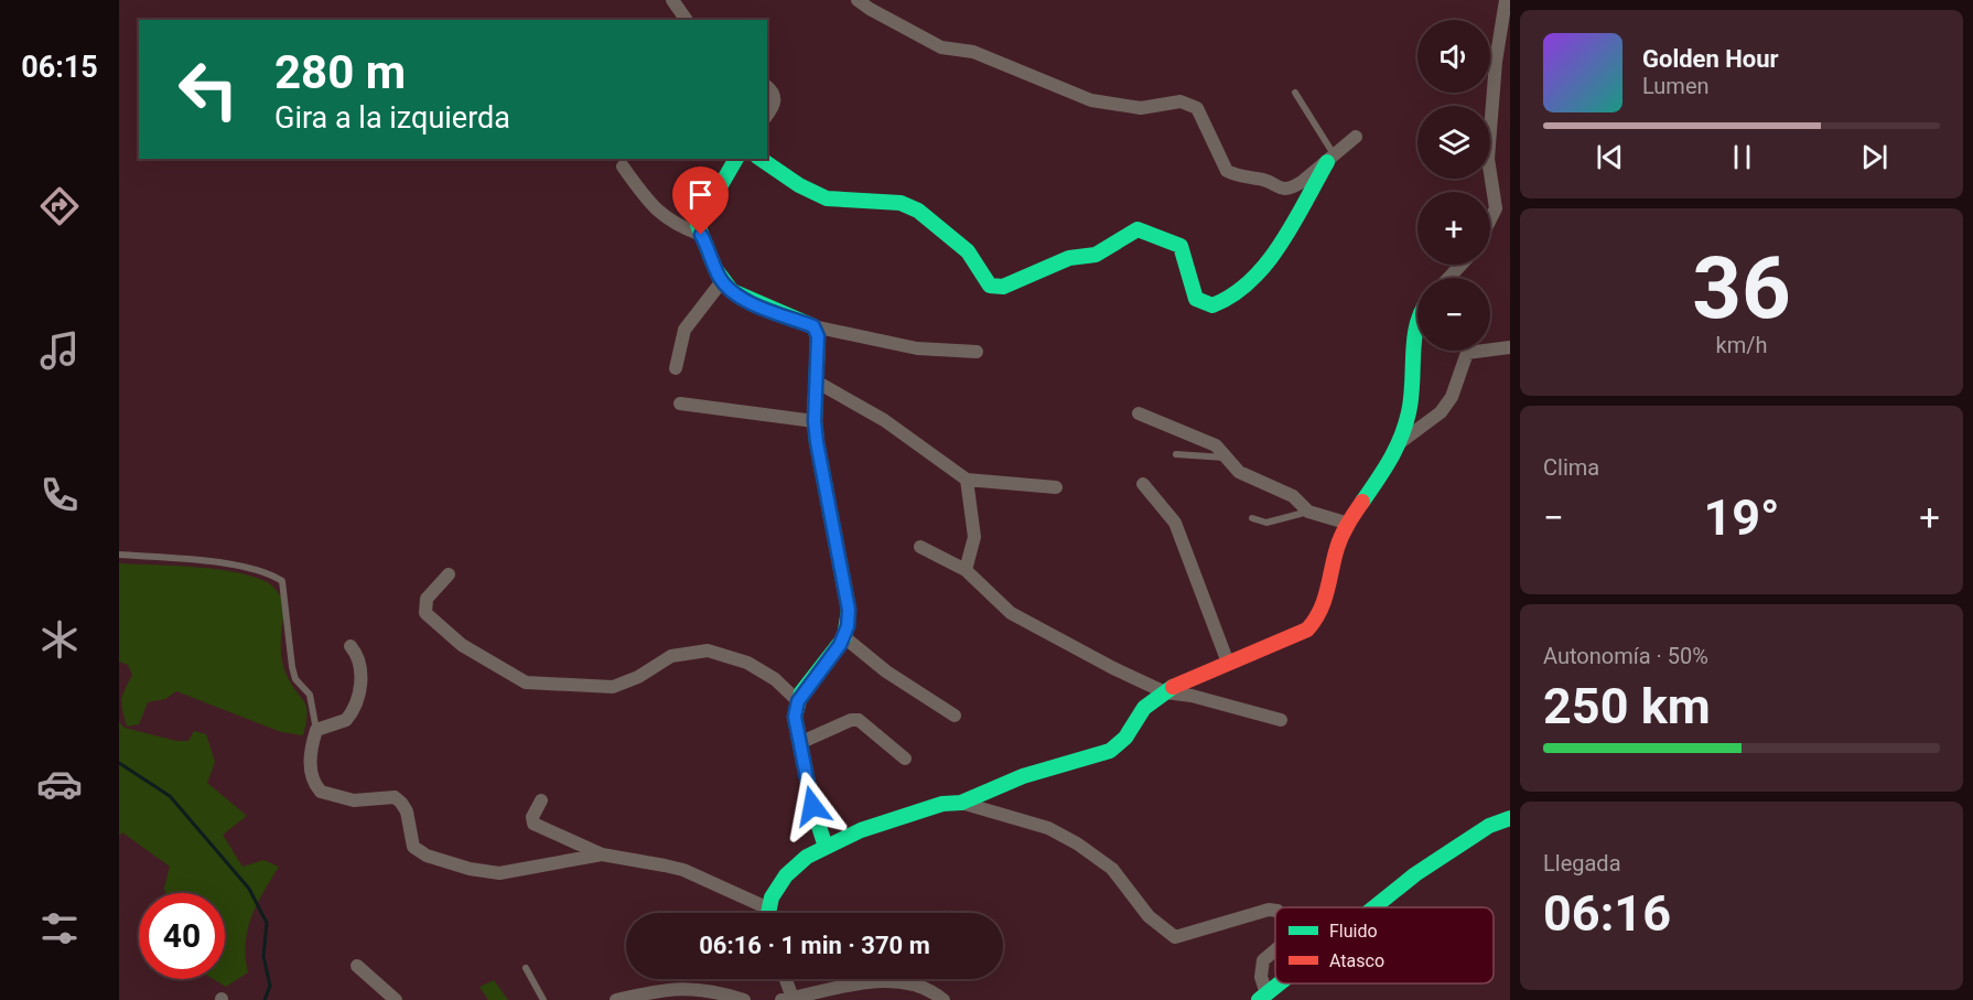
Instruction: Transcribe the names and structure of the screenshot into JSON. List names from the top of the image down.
{
  "legend": ["Fluido", "Atasco"],
  "page": {
    "tabs": "06:15",
    "map_buttons": ["+", "−"],
    "turn": ["280 m", "Gira a la izquierda"],
    "song": ["Golden Hour", "Lumen"],
    "tile": [
      ["36", "km/h"],
      "Clima",
      ["Autonomía · 50%", "250 km"],
      ["Llegada", "06:16"]
    ],
    "heat": ["−", "19°", "+"],
    "limit": "40",
    "trip": "06:16 · 1 min · 370 m"
  }
}
